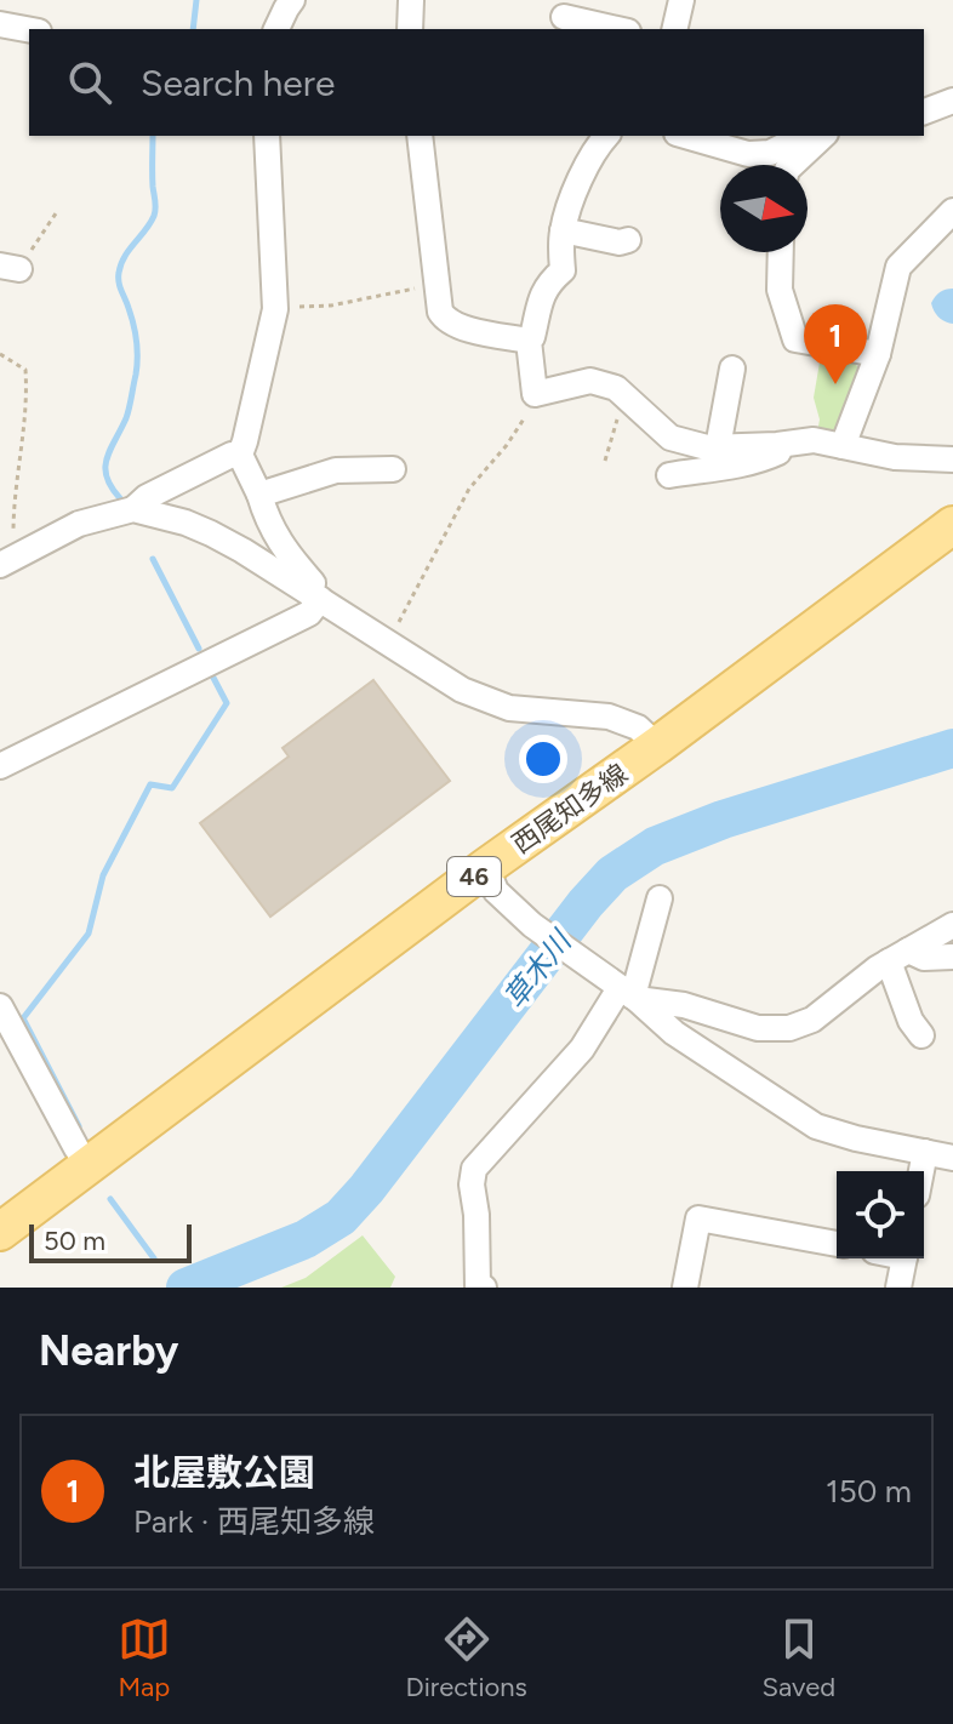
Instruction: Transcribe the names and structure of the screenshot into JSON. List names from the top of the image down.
{
  "streets": {
    "main road": ["西尾知多線", "46"]
  },
  "water": ["草木川"],
  "scale_bar": "50 m",
  "north": "right",
  "page": {
    "search": "Search here",
    "pins": "1",
    "scale": "50 m",
    "heading": "Nearby",
    "list": [
      {
        "mark": "1",
        "name": "北屋敷公園",
        "note": "Park · 西尾知多線",
        "value": "150 m"
      }
    ],
    "nav": ["Map", "Directions", "Saved"]
  }
}
